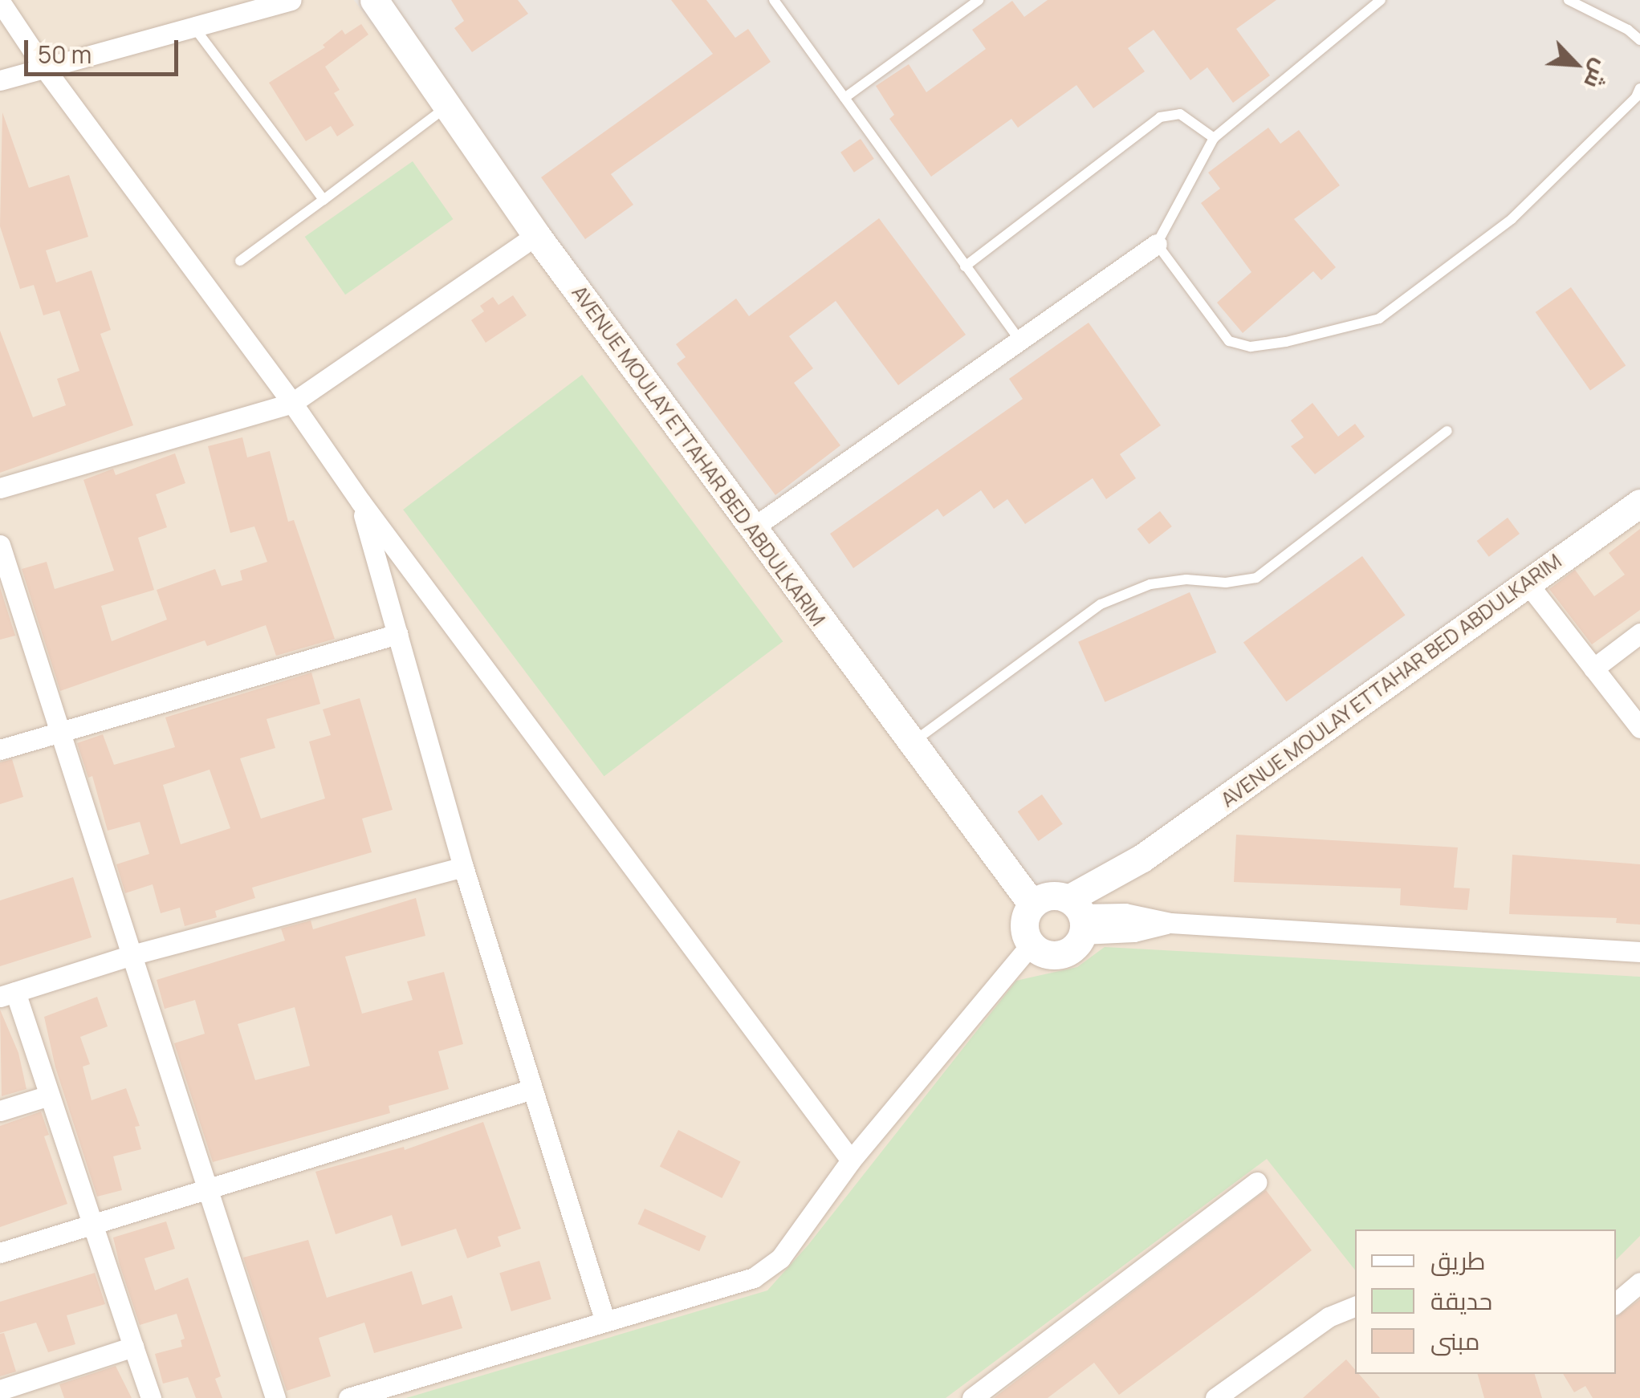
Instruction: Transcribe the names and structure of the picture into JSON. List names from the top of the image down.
{
  "streets": {
    "street": ["AVENUE MOULAY ETTAHAR BED ABDULKARIM"]
  },
  "legend": ["طريق", "حديقة", "مبنى"],
  "scale_bar": "50 m",
  "north": "bottom right"
}
